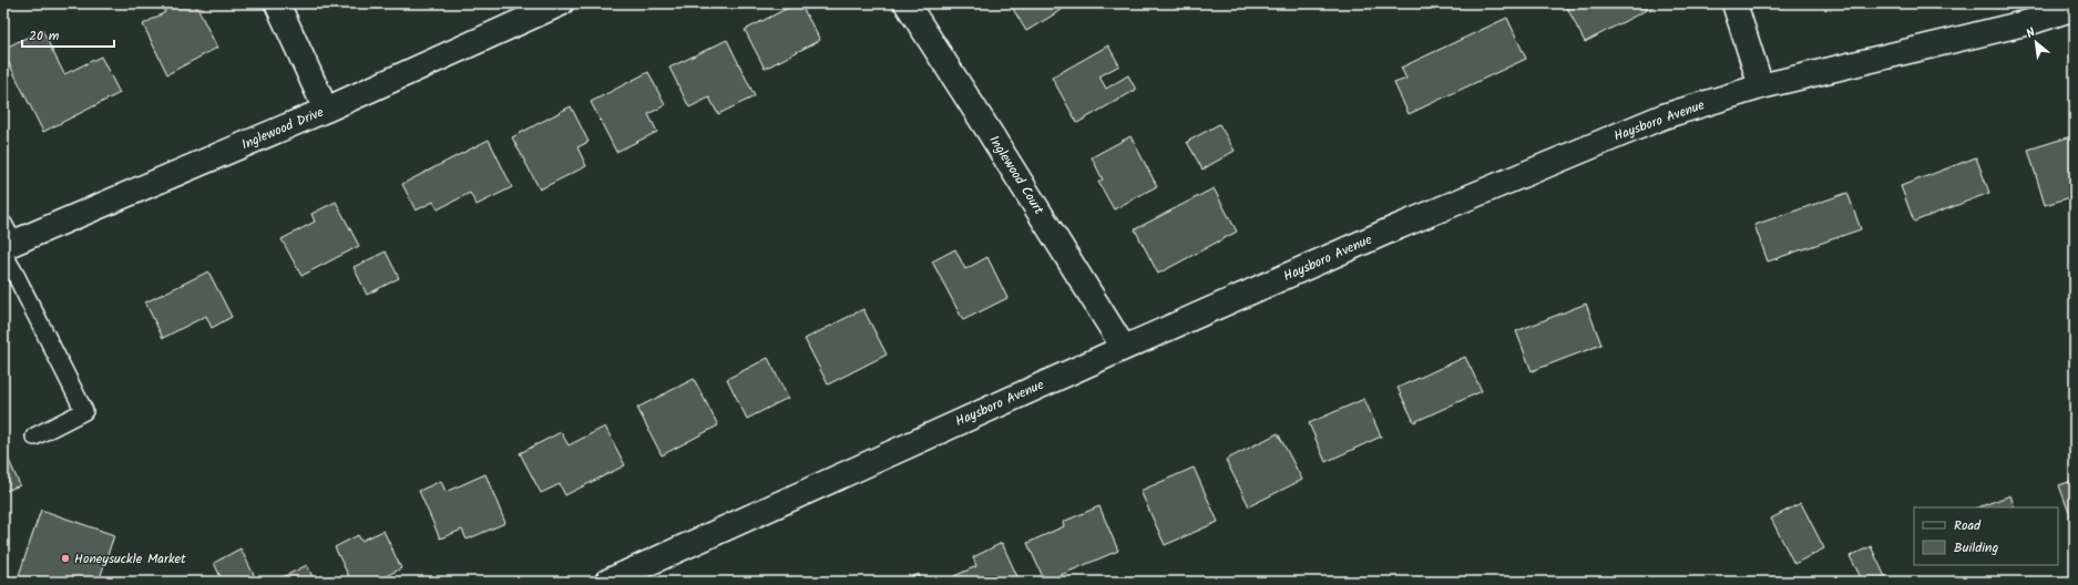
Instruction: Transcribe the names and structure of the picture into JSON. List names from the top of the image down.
{
  "streets": {
    "street": ["Haysboro Avenue", "Inglewood Drive", "Inglewood Court"]
  },
  "crossings": [
    ["Haysboro Avenue", "Inglewood Court"]
  ],
  "places": ["Honeysuckle Market"],
  "legend": ["Road", "Building"],
  "scale_bar": "20 m",
  "north": "top left"
}
